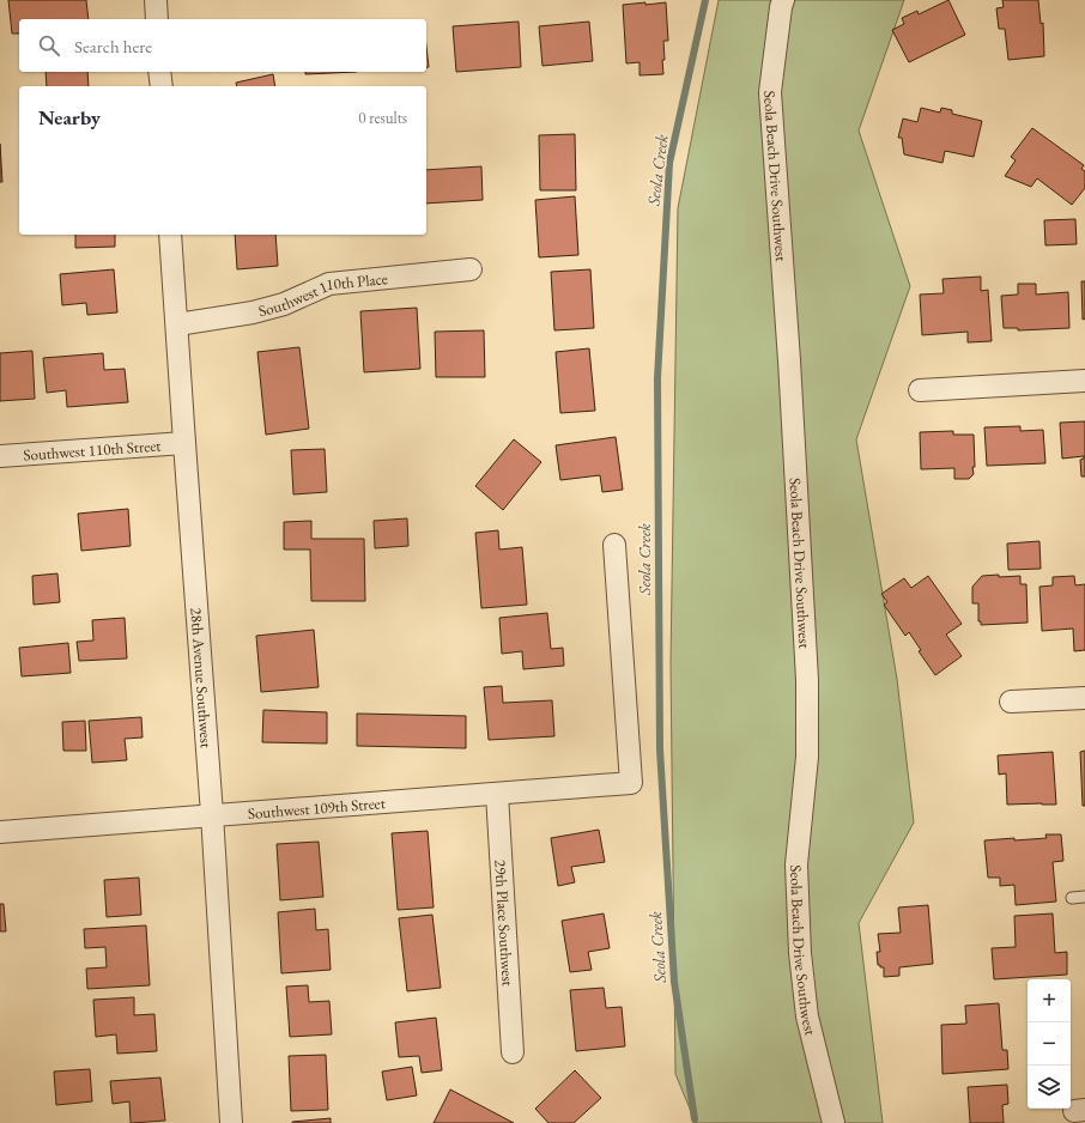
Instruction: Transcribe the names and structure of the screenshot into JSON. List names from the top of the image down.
{
  "streets": {
    "street": [
      "Seola Beach Drive Southwest",
      "Southwest 110th Place",
      "Southwest 110th Street",
      "28th Avenue Southwest",
      "Southwest 109th Street",
      "29th Place Southwest"
    ]
  },
  "crossings": [
    ["Southwest 110th Place", "28th Avenue Southwest"],
    ["Southwest 110th Street", "28th Avenue Southwest"],
    ["28th Avenue Southwest", "Southwest 109th Street"],
    ["Southwest 109th Street", "29th Place Southwest"]
  ],
  "water": ["Seola Creek"],
  "page": {
    "search": "Search here",
    "heading": ["Nearby", "0 results"],
    "map_buttons": ["+", "−"]
  }
}
